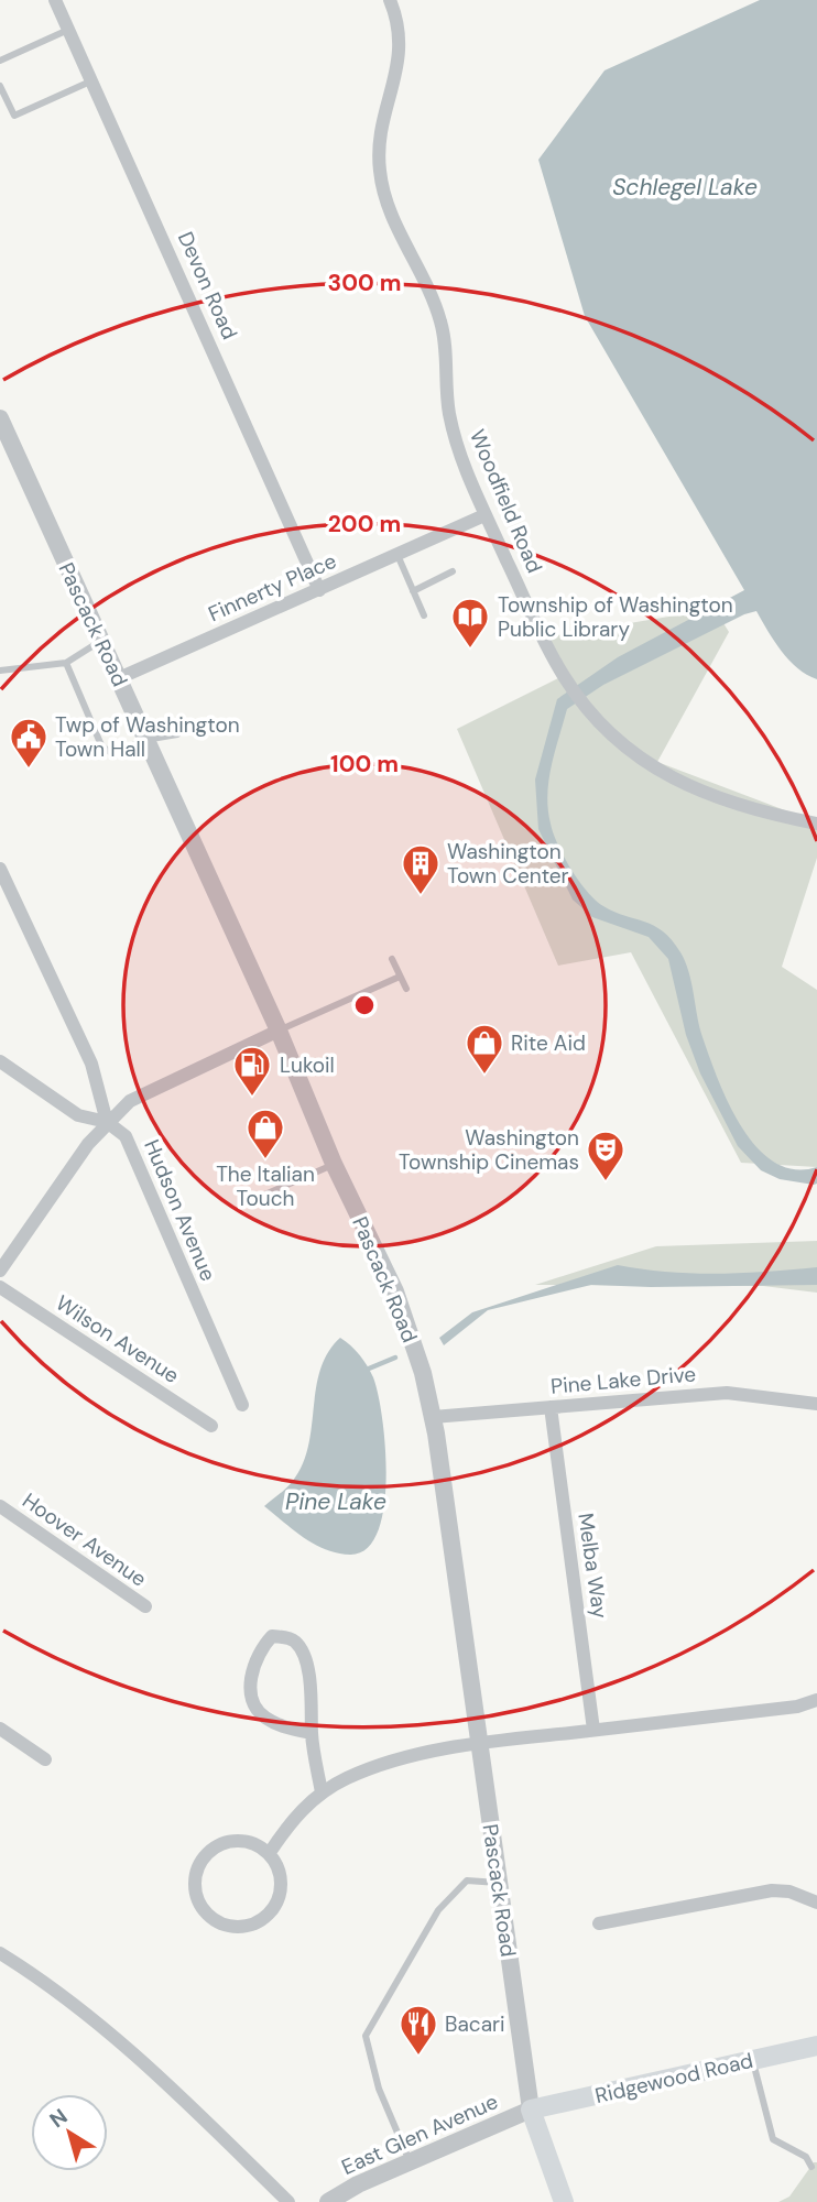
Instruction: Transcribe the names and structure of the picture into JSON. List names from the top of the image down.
{
  "streets": {
    "main road": ["Pascack Road", "Ridgewood Road"],
    "street": [
      "Devon Road",
      "Woodfield Road",
      "Finnerty Place",
      "Hudson Avenue",
      "Wilson Avenue",
      "Pine Lake Drive",
      "Hoover Avenue",
      "Melba Way",
      "East Glen Avenue"
    ]
  },
  "crossings": [
    ["Devon Road", "Finnerty Place"],
    ["Woodfield Road", "Finnerty Place"],
    ["Finnerty Place", "Pascack Road"],
    ["Pascack Road", "Pine Lake Drive"],
    ["Pascack Road", "Ridgewood Road"],
    ["Pascack Road", "East Glen Avenue"],
    ["Pine Lake Drive", "Melba Way"],
    ["Ridgewood Road", "East Glen Avenue"]
  ],
  "water": ["Schlegel Lake", "Pine Lake"],
  "places": {
    "library": ["Township of Washington Public Library"],
    "public building": ["Twp of Washington Town Hall"],
    "building": ["Washington Town Center"],
    "shop": ["Rite Aid", "The Italian Touch"],
    "fuel station": ["Lukoil"],
    "theatre": ["Washington Township Cinemas"],
    "restaurant": ["Bacari"]
  },
  "north": "top left",
  "rings": ["300 m", "200 m", "100 m"]
}
